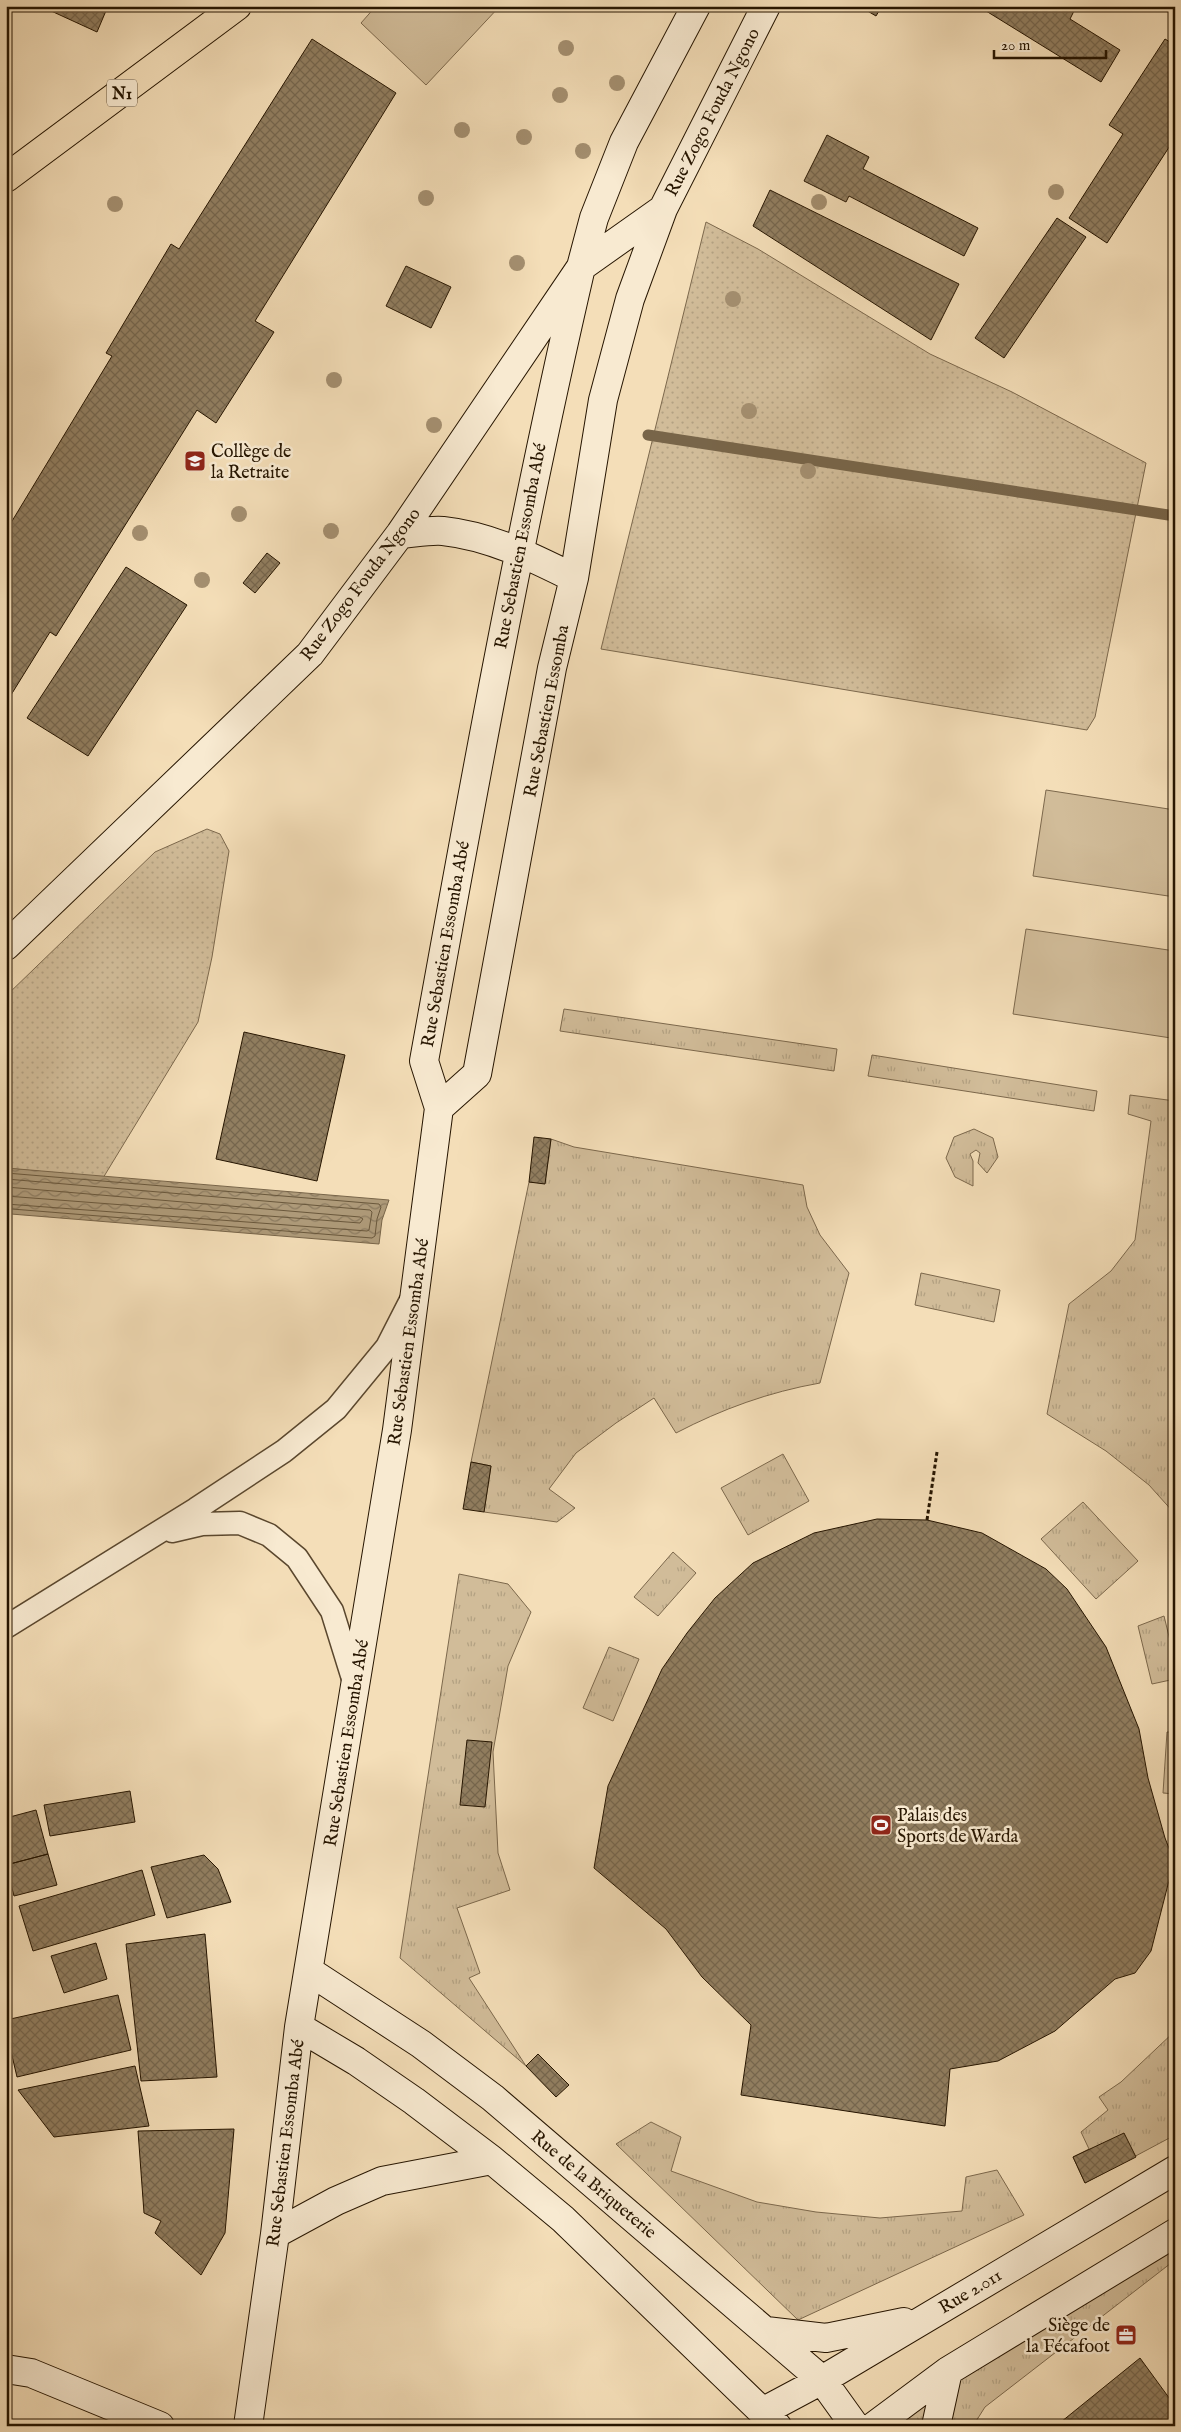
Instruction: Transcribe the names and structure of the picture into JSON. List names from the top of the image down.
{
  "streets": {
    "highway": ["N1"],
    "main road": [
      "Rue Zogo Fouda Ngono",
      "Rue Sebastien Essomba Abé",
      "Rue Sebastien Essomba",
      "Rue de la Briqueterie",
      "Rue 2.011"
    ]
  },
  "crossings": [
    ["Rue Zogo Fouda Ngono", "Rue Sebastien Essomba Abé"],
    ["Rue Zogo Fouda Ngono", "Rue Sebastien Essomba"],
    ["Rue Sebastien Essomba Abé", "Rue Sebastien Essomba"],
    ["Rue Sebastien Essomba Abé", "Rue de la Briqueterie"],
    ["Rue de la Briqueterie", "Rue 2.011"]
  ],
  "places": {
    "school or university": ["Collège de la Retraite"],
    "sports": ["Palais des Sports de Warda"],
    "office": ["Siège de la Fécafoot"]
  },
  "scale_bar": "20 m"
}
